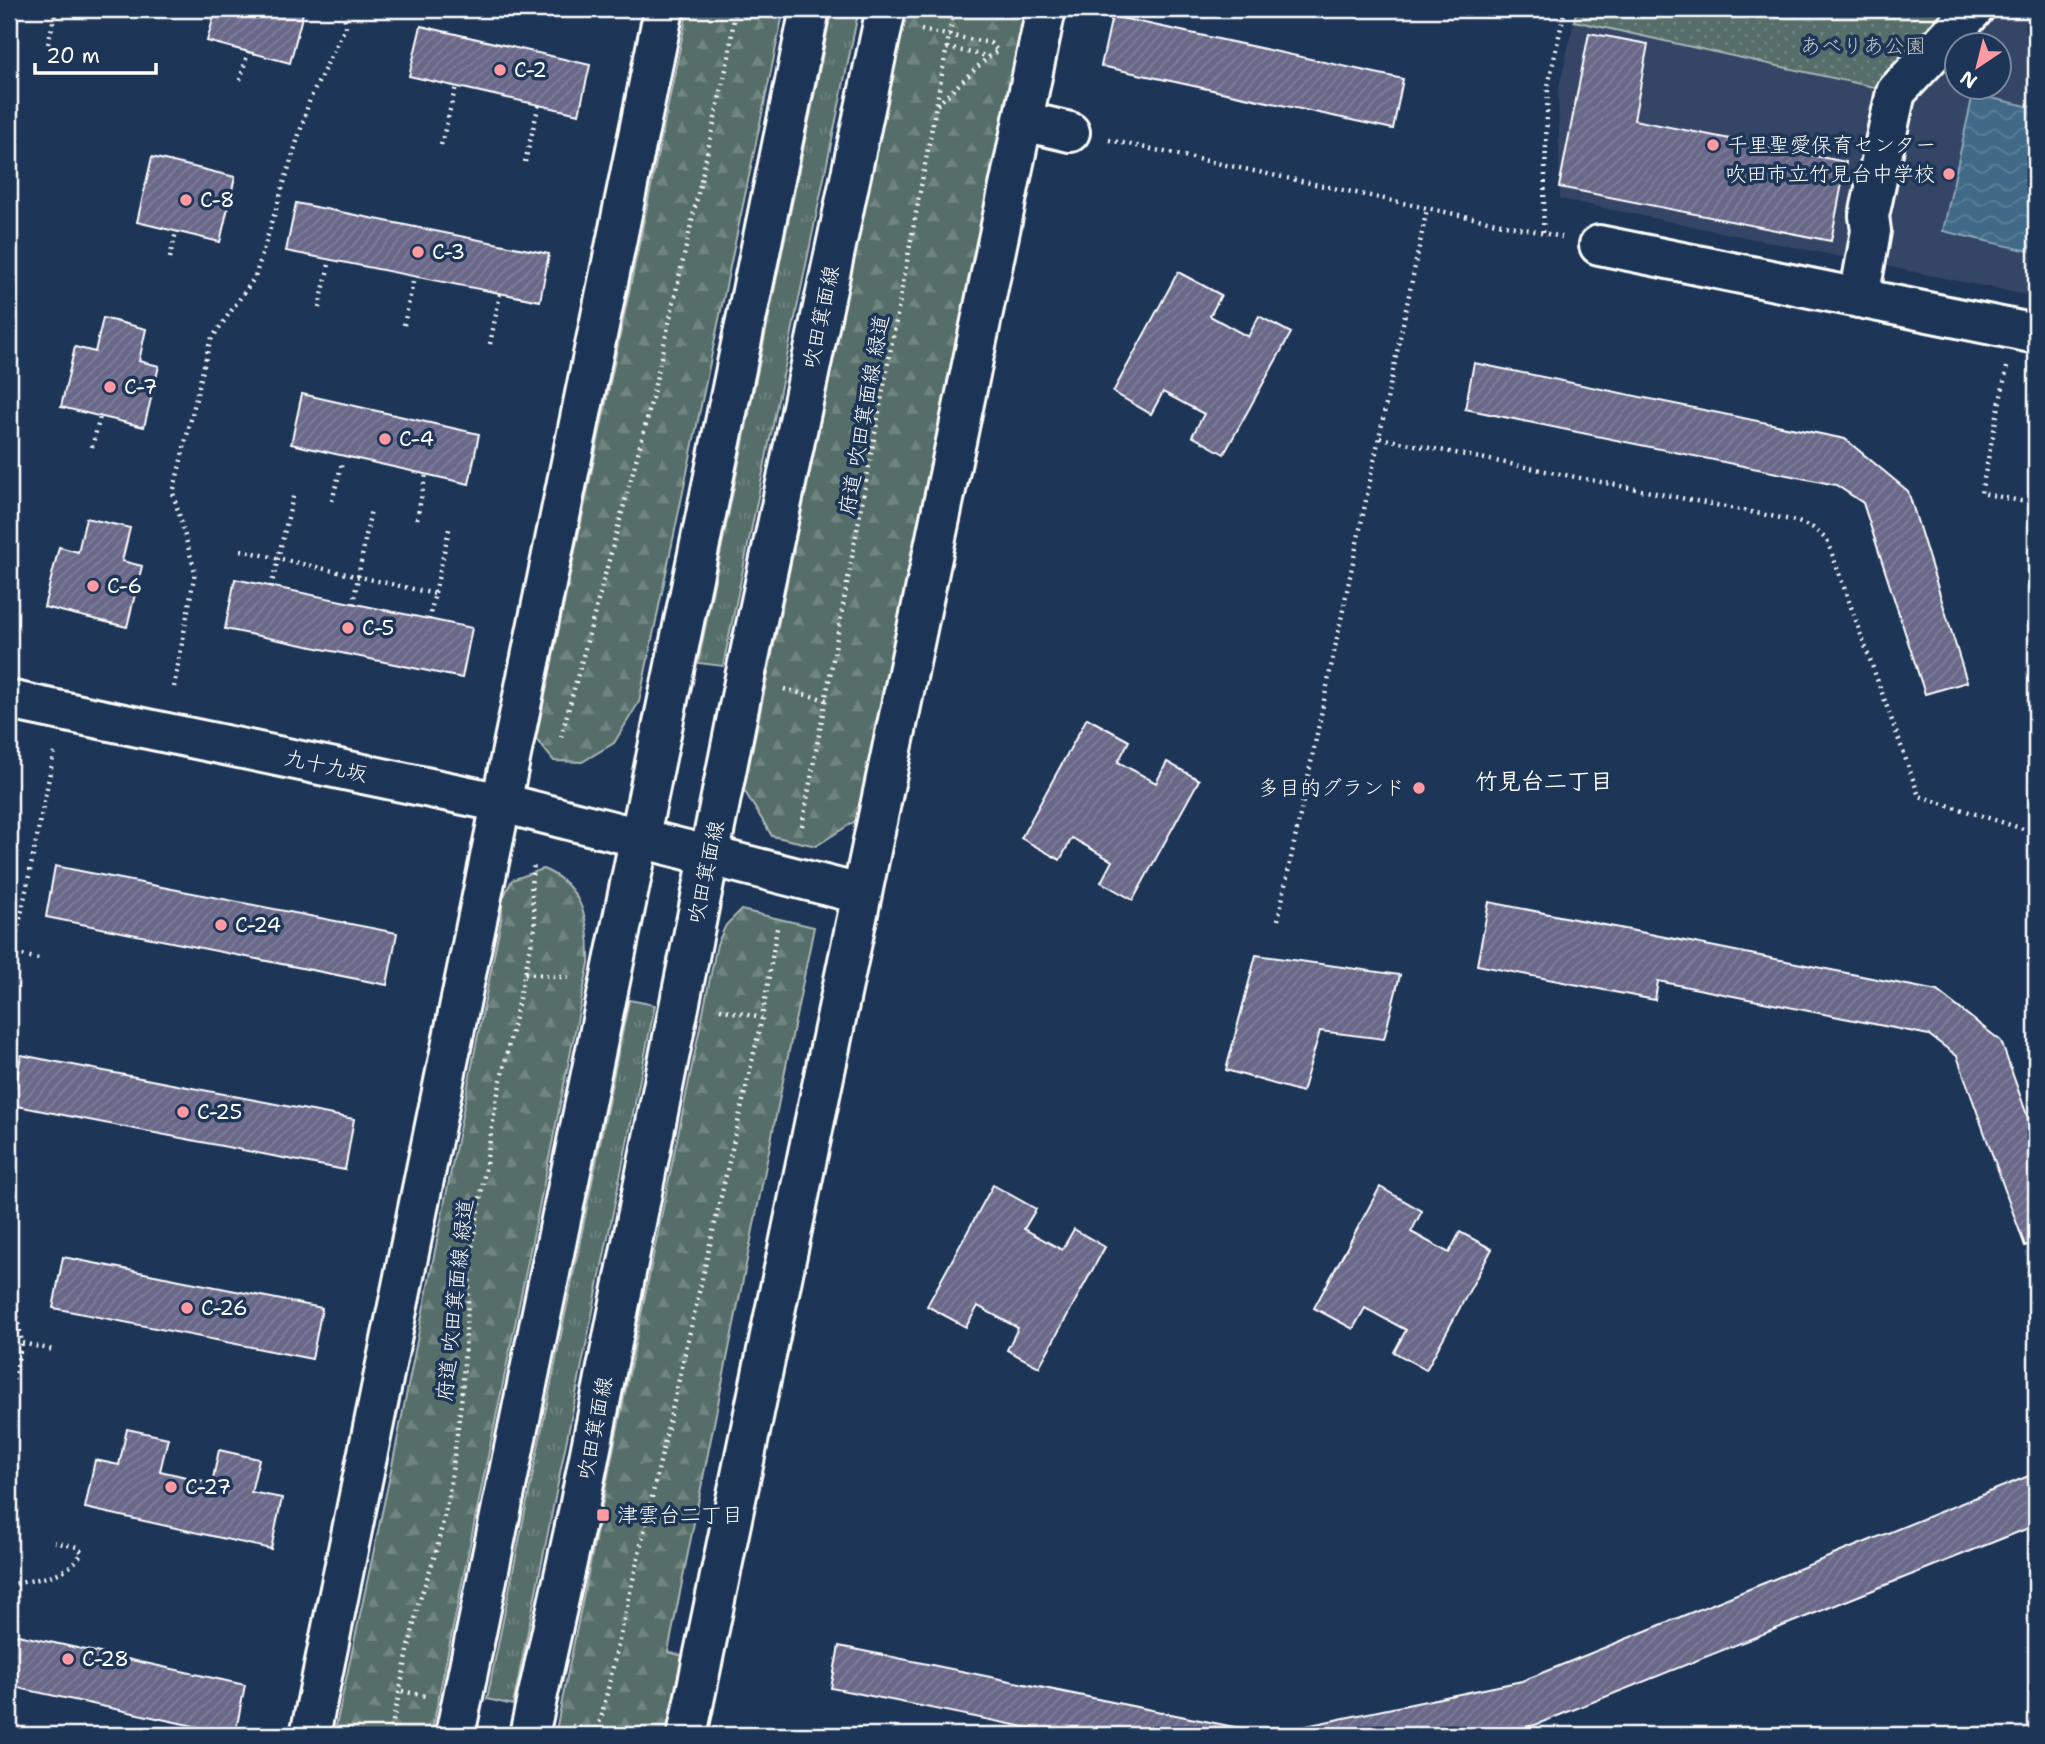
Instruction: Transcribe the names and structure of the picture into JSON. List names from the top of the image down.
{
  "streets": {
    "street": ["吹田箕面線", "九十九坂"],
    "path": ["府道 吹田箕面線 緑道"]
  },
  "crossings": [
    ["吹田箕面線", "九十九坂"]
  ],
  "districts": ["竹見台二丁目"],
  "parks": ["あべりあ公園"],
  "places": {
    "other": [
      "C-2",
      "千里聖愛保育センター",
      "吹田市立竹見台中学校",
      "C-8",
      "C-3",
      "C-7",
      "C-4",
      "C-6",
      "C-5",
      "多目的グランド",
      "C-24",
      "C-25",
      "C-26",
      "C-27",
      "C-28"
    ],
    "transit": ["津雲台二丁目"]
  },
  "scale_bar": "20 m",
  "north": "bottom left"
}
